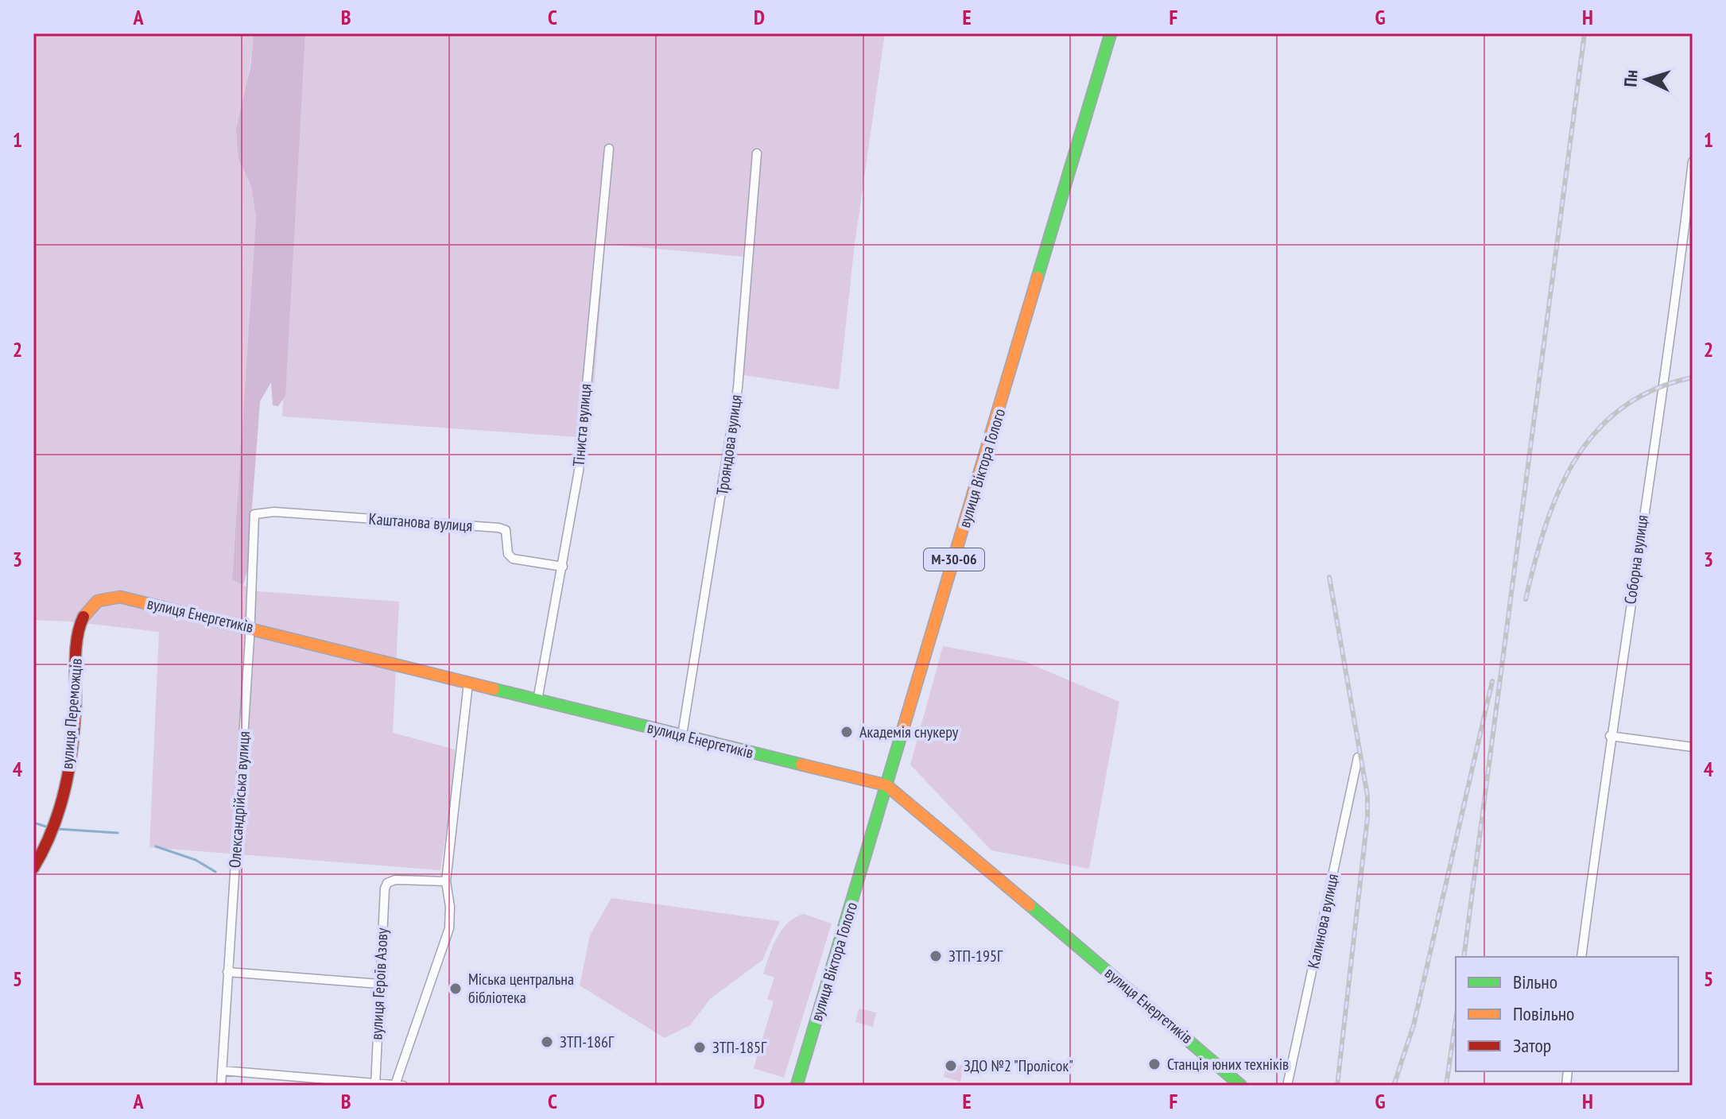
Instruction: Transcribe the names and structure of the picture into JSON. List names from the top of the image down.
{
  "streets": {
    "street": [
      "Тіниста вулиця",
      "Трояндова вулиця",
      "вулиця Віктора Голого",
      "Каштанова вулиця",
      "М-30-06",
      "Соборна вулиця",
      "вулиця Енергетиків",
      "вулиця Переможців",
      "Олександрійська вулиця",
      "Калинова вулиця",
      "вулиця Героїв Азову"
    ]
  },
  "crossings": [
    ["Тіниста вулиця", "Каштанова вулиця"],
    ["Тіниста вулиця", "вулиця Енергетиків"],
    ["Трояндова вулиця", "вулиця Енергетиків"],
    ["вулиця Віктора Голого", "вулиця Енергетиків"],
    ["Каштанова вулиця", "Олександрійська вулиця"],
    ["вулиця Енергетиків", "вулиця Переможців"],
    ["вулиця Енергетиків", "Олександрійська вулиця"]
  ],
  "places": [
    "Академія снукеру",
    "ЗТП-195Г",
    "Міська центральна бібліотека",
    "ЗТП-186Г",
    "ЗТП-185Г",
    "Станція юних техніків",
    "ЗДО №2 \"Пролісок\""
  ],
  "legend": ["Вільно", "Повільно", "Затор"],
  "north": "left",
  "grid": {
    "columns": [
      "A",
      "B",
      "C",
      "D",
      "E",
      "F",
      "G",
      "H"
    ],
    "rows": [
      "1",
      "2",
      "3",
      "4",
      "5"
    ]
  }
}
